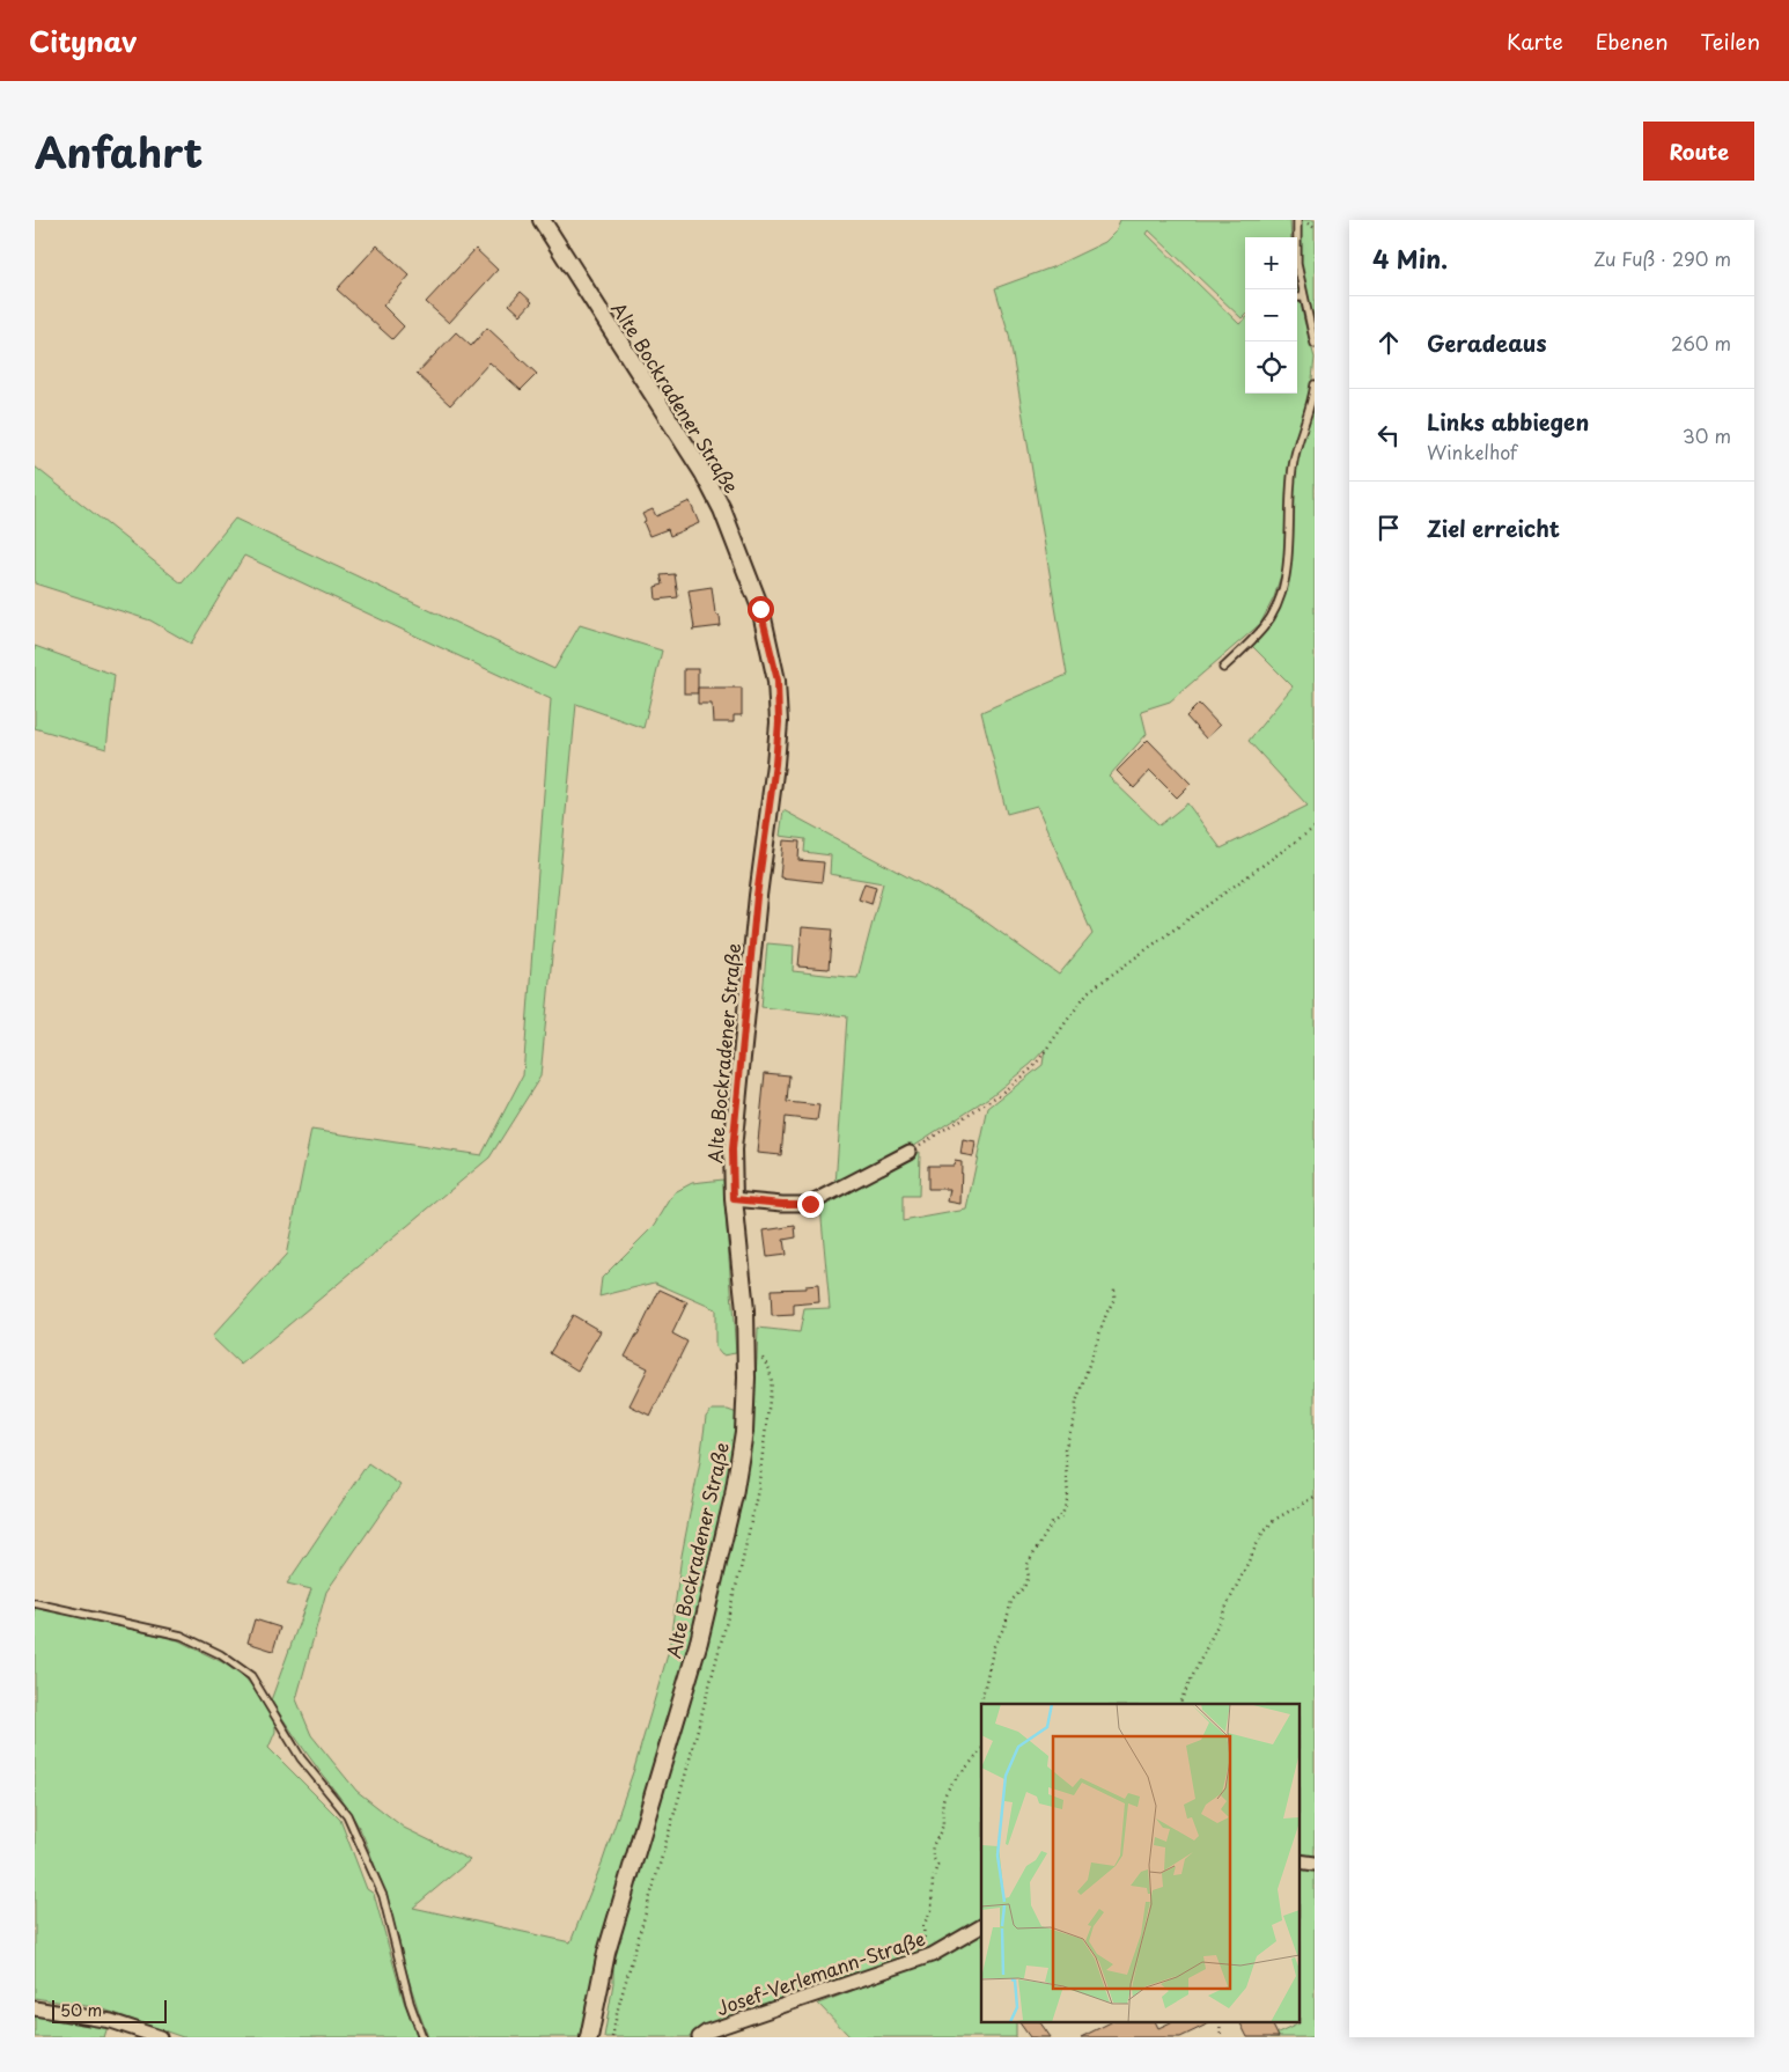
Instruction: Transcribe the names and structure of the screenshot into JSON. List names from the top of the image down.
{
  "streets": {
    "street": ["Alte Bockradener Straße", "Josef-Verlemann-Straße"]
  },
  "scale_bar": "50 m",
  "page": {
    "header": "Citynav",
    "nav": ["Karte", "Ebenen", "Teilen"],
    "title": "Anfahrt",
    "buttons": "Route",
    "heading": ["4 Min.", "Zu Fuß · 290 m"],
    "map_buttons": ["+", "−"],
    "list": [
      ["Geradeaus", "260 m"],
      ["Links abbiegen", "Winkelhof", "30 m"],
      "Ziel erreicht"
    ],
    "scale": "50 m"
  }
}
